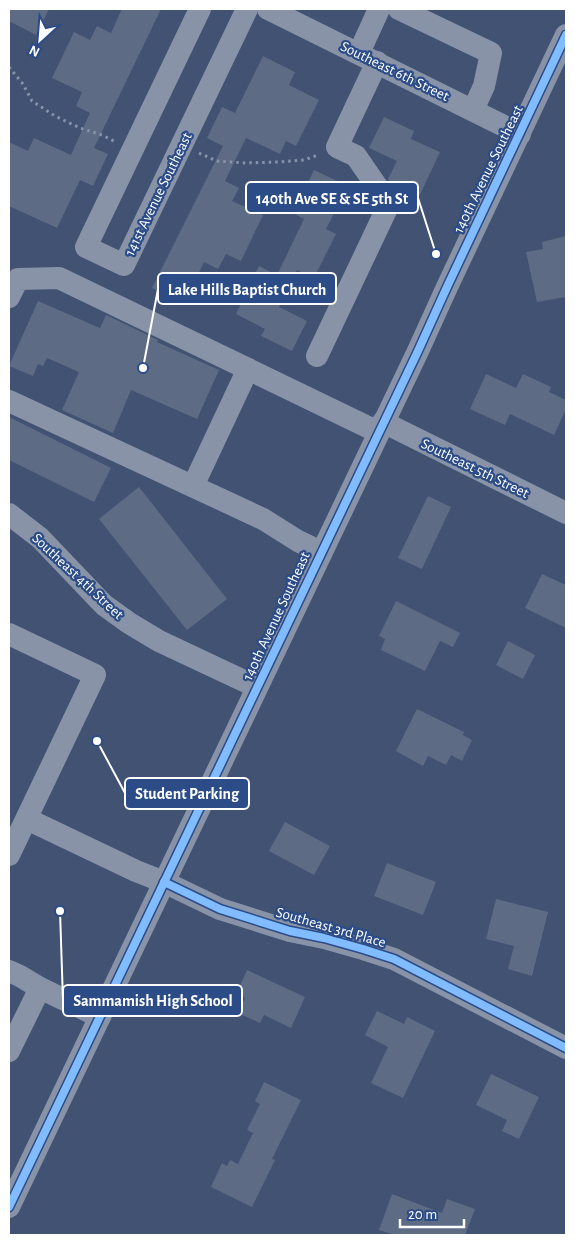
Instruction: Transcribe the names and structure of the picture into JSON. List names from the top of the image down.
{
  "streets": {
    "street": [
      "Southeast 6th Street",
      "140th Avenue Southeast",
      "141st Avenue Southeast",
      "Southeast 5th Street",
      "Southeast 4th Street",
      "Southeast 3rd Place"
    ]
  },
  "crossings": [
    ["Southeast 6th Street", "140th Avenue Southeast"],
    ["140th Avenue Southeast", "Southeast 5th Street"],
    ["140th Avenue Southeast", "Southeast 4th Street"],
    ["140th Avenue Southeast", "Southeast 3rd Place"]
  ],
  "places": [
    "140th Ave SE & SE 5th St",
    "Lake Hills Baptist Church",
    "Student Parking",
    "Sammamish High School"
  ],
  "scale_bar": "20 m",
  "north": "bottom left"
}
